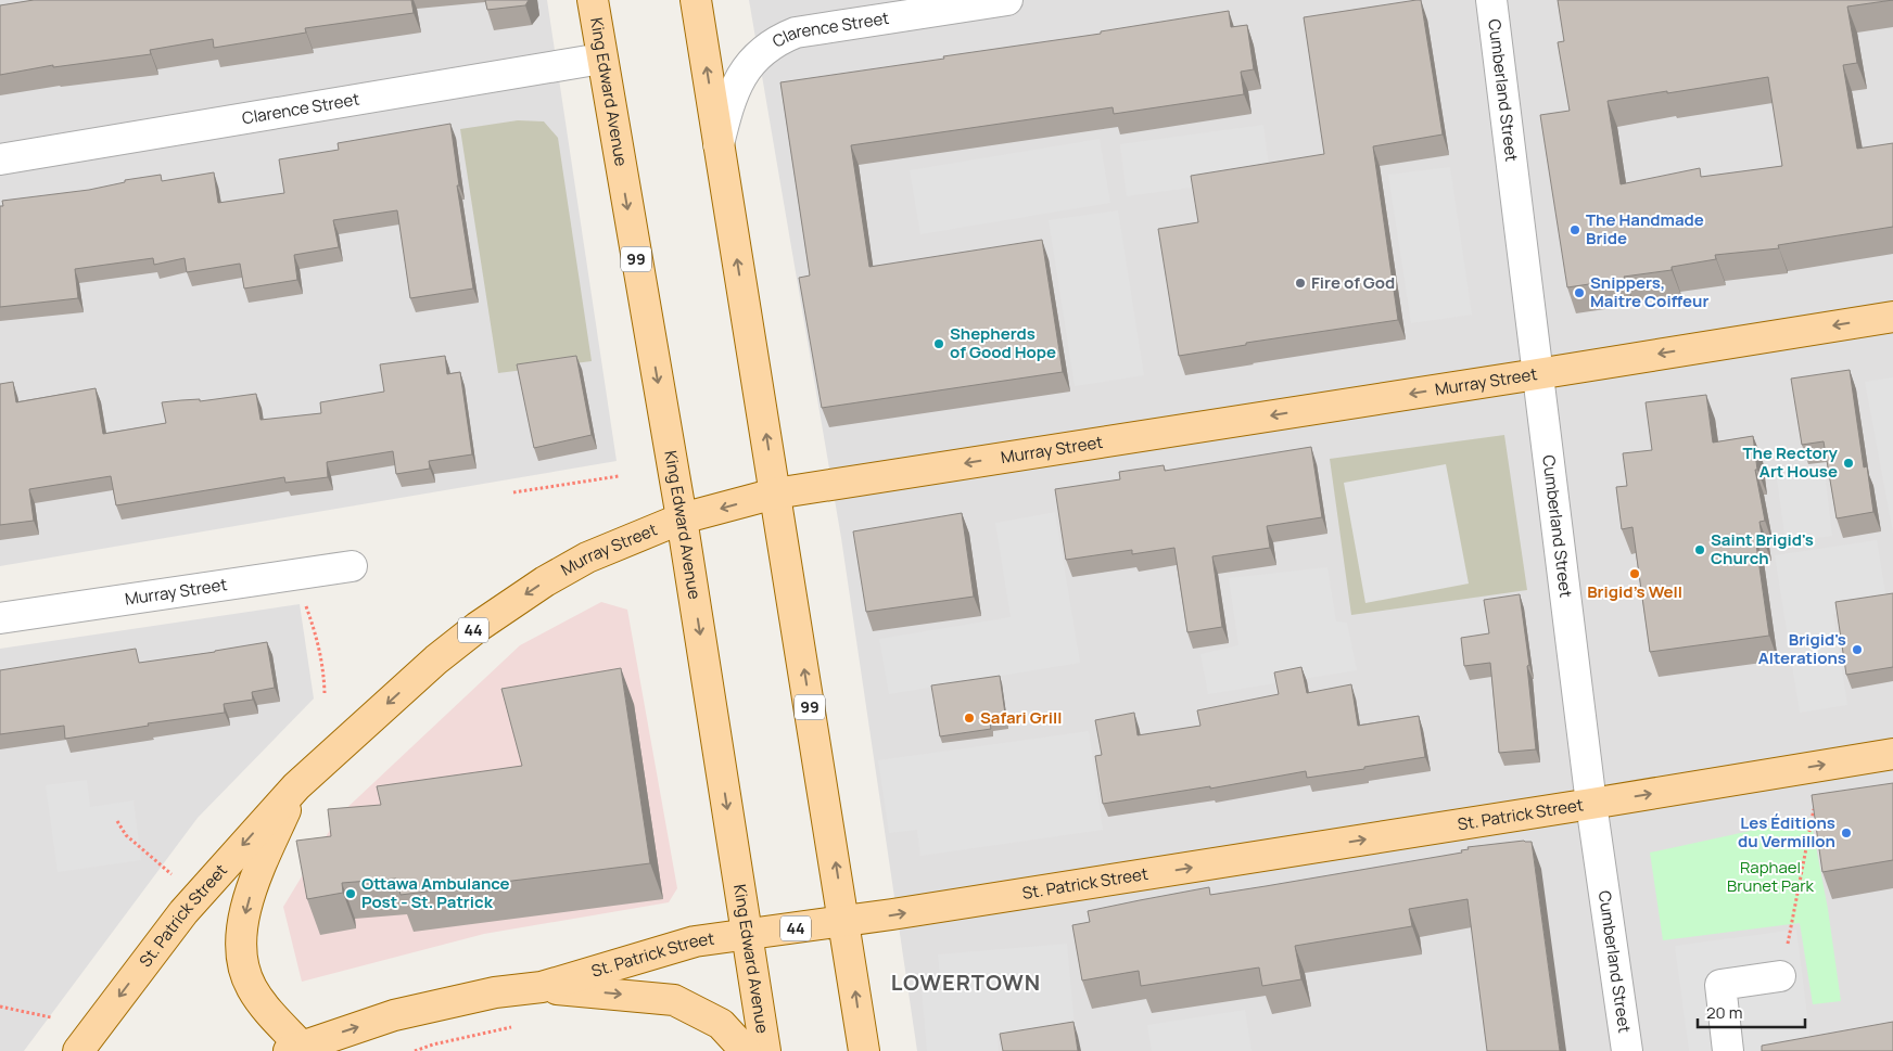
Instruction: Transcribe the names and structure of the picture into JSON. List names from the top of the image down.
{
  "streets": {
    "main road": [
      "King Edward Avenue",
      "99",
      "Murray Street",
      "44",
      "St. Patrick Street"
    ],
    "street": ["Clarence Street", "Cumberland Street"]
  },
  "crossings": [
    ["Clarence Street", "King Edward Avenue"],
    ["Clarence Street", "99"],
    ["Cumberland Street", "Murray Street"],
    ["Cumberland Street", "St. Patrick Street"],
    ["King Edward Avenue", "Murray Street"],
    ["King Edward Avenue", "St. Patrick Street"],
    ["99", "Murray Street"],
    ["99", "St. Patrick Street"],
    ["Murray Street", "St. Patrick Street"]
  ],
  "one_way": ["Murray Street"],
  "districts": ["LOWERTOWN"],
  "parks": ["Raphael Brunet Park"],
  "places": [
    "The Handmade Bride",
    "Fire of God",
    "Snippers, Maitre Coiffeur",
    "Shepherds of Good Hope",
    "The Rectory Art House",
    "Saint Brigid's Church",
    "Brigid's Well",
    "Brigid's Alterations",
    "Safari Grill",
    "Les Éditions du Vermillon",
    "Ottawa Ambulance Post - St. Patrick"
  ],
  "scale_bar": "20 m"
}
